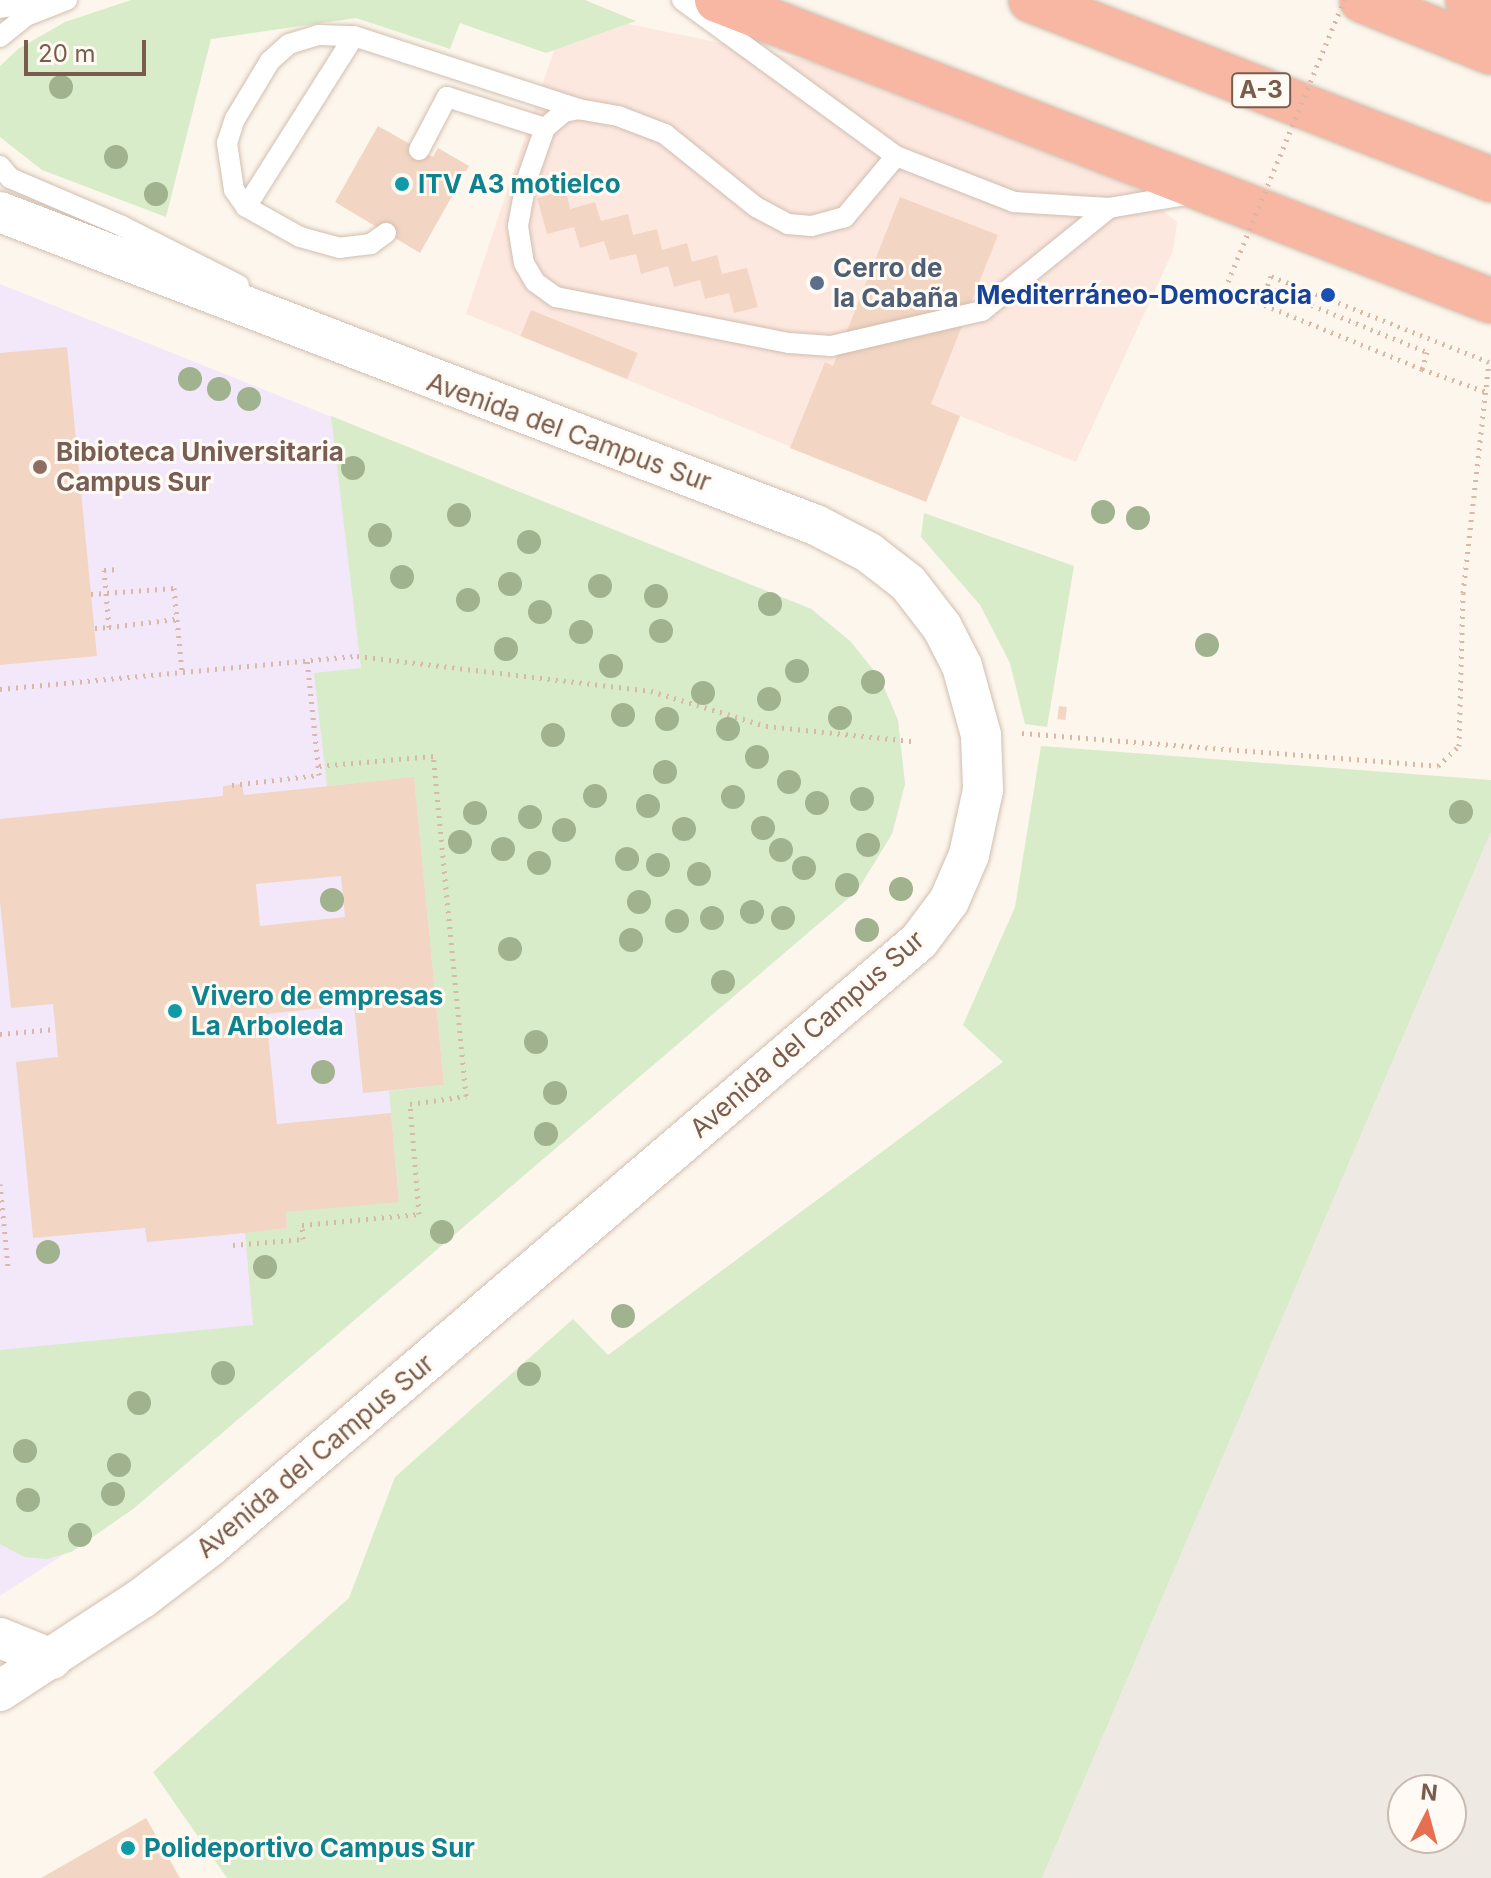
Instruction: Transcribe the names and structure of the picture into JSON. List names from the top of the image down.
{
  "streets": {
    "highway": ["A-3"],
    "street": ["Avenida del Campus Sur"]
  },
  "places": [
    "ITV A3 motielco",
    "Cerro de la Cabaña",
    "Mediterráneo-Democracia",
    "Bibioteca Universitaria Campus Sur",
    "Vivero de empresas La Arboleda",
    "Polideportivo Campus Sur"
  ],
  "scale_bar": "20 m",
  "north": "top"
}
